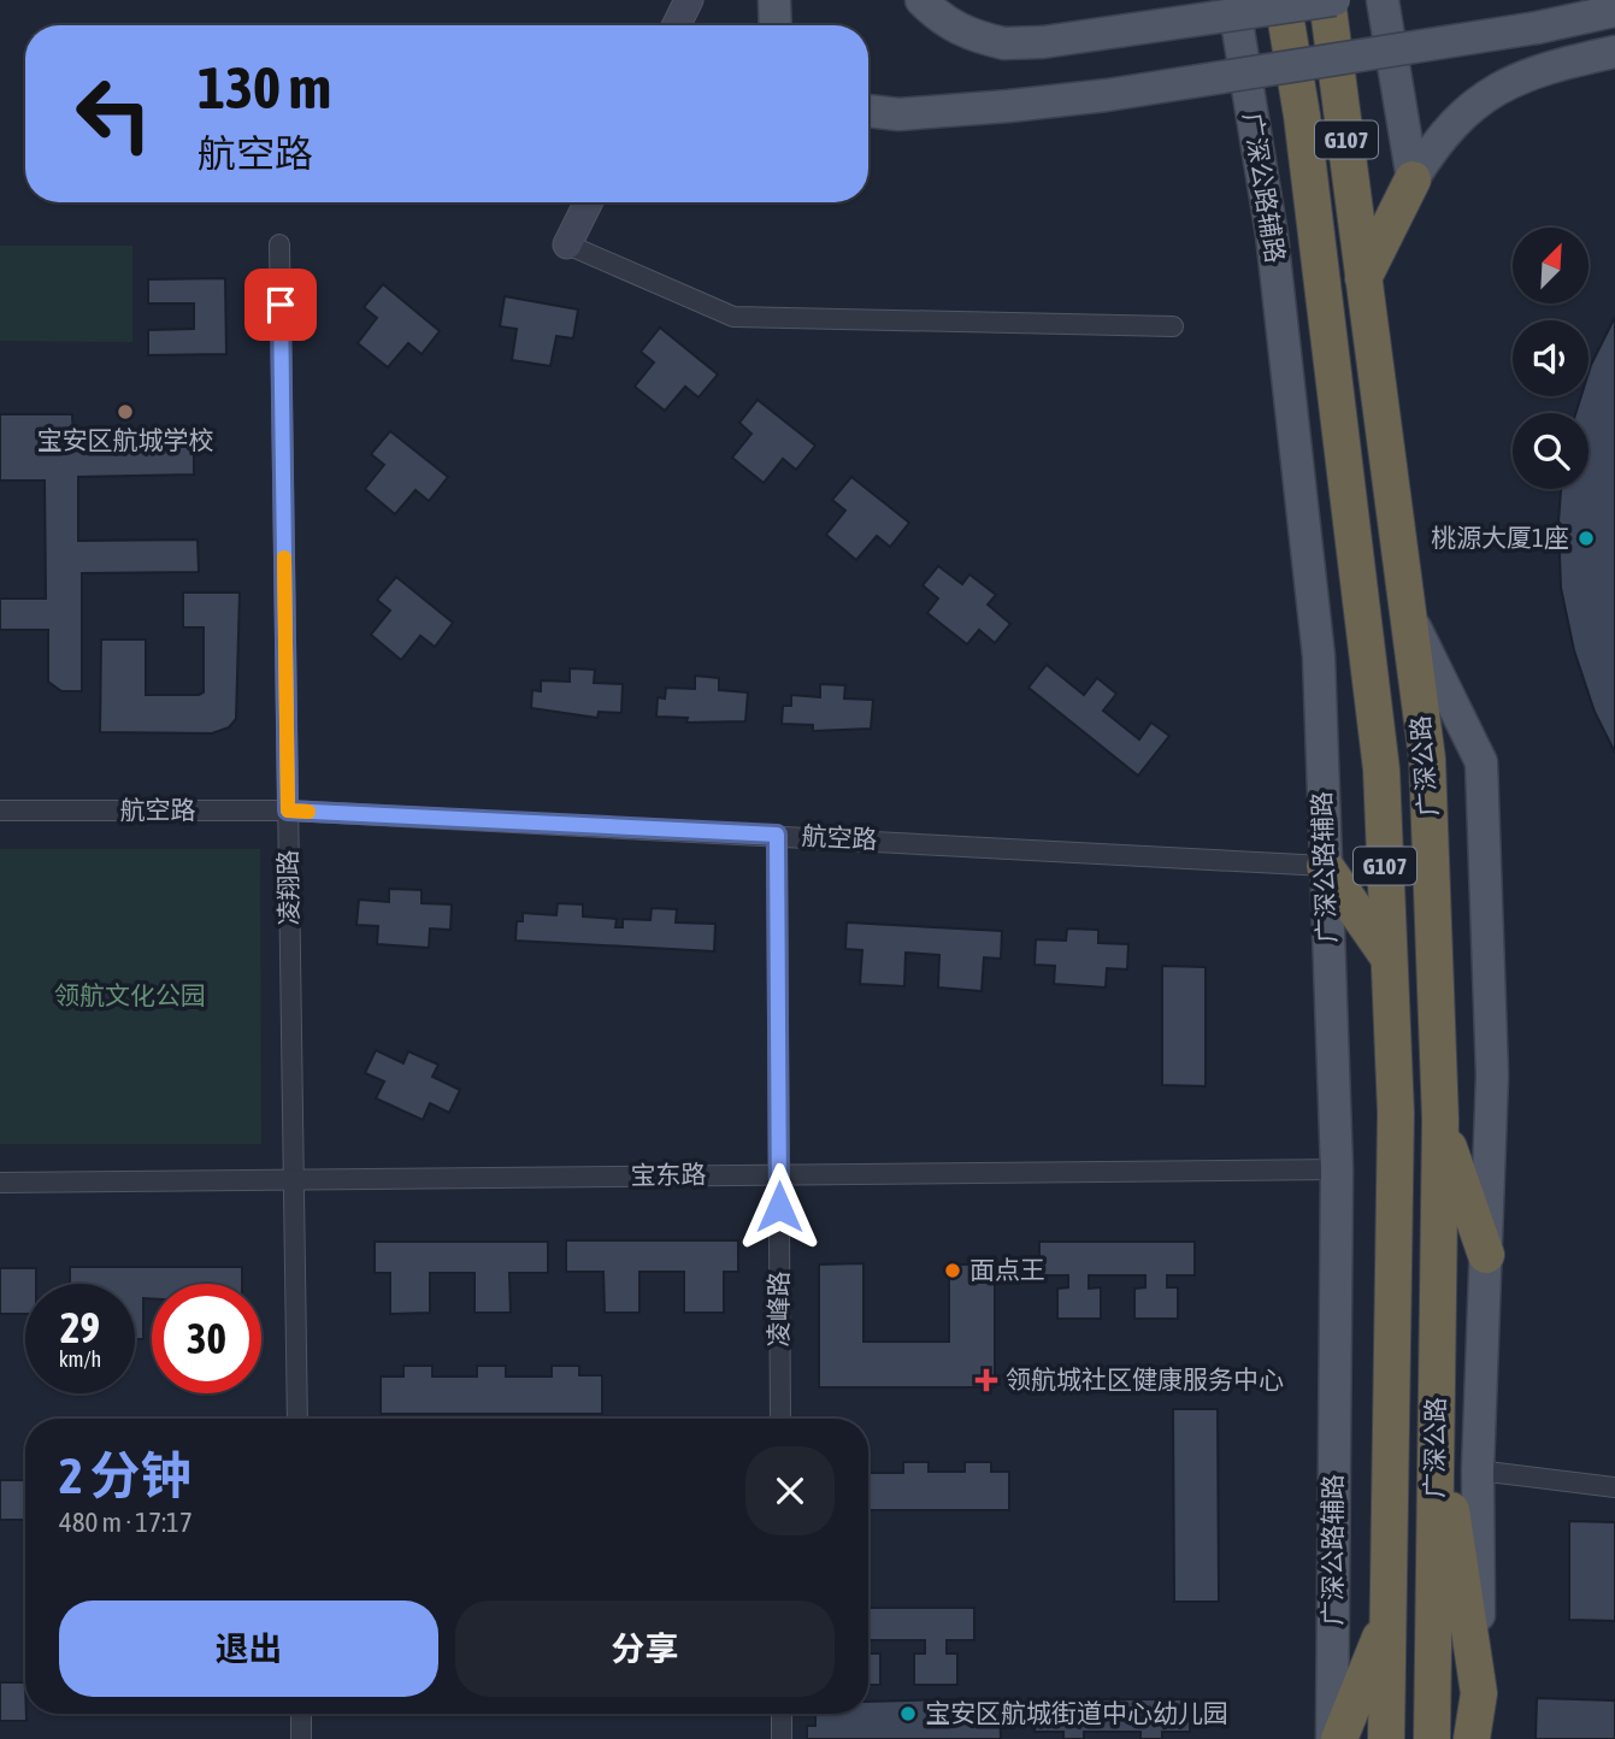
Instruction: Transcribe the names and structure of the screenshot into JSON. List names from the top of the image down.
{
  "streets": {
    "highway": ["G107", "广深公路"],
    "main road": ["广深公路辅路"],
    "street": [
      "航空路",
      "凌翔路",
      "宝东路",
      "凌峰路"
    ]
  },
  "crossings": [
    ["广深公路辅路", "航空路"],
    ["广深公路辅路", "宝东路"],
    ["航空路", "凌翔路"],
    ["航空路", "凌峰路"],
    ["凌翔路", "宝东路"],
    ["宝东路", "凌峰路"]
  ],
  "parks": ["领航文化公园"],
  "places": {
    "other": [
      "宝安区航城学校",
      "桃源大厦1座",
      "面点王",
      "宝安区航城街道中心幼儿园"
    ],
    "health": ["领航城社区健康服务中心"]
  },
  "north": "top right",
  "page": {
    "turn": ["130 m", "航空路"],
    "speed": "29 km/h",
    "limit": "30",
    "heading": ["2 分钟", "480 m · 17:17"],
    "buttons": ["退出", "分享"]
  }
}
